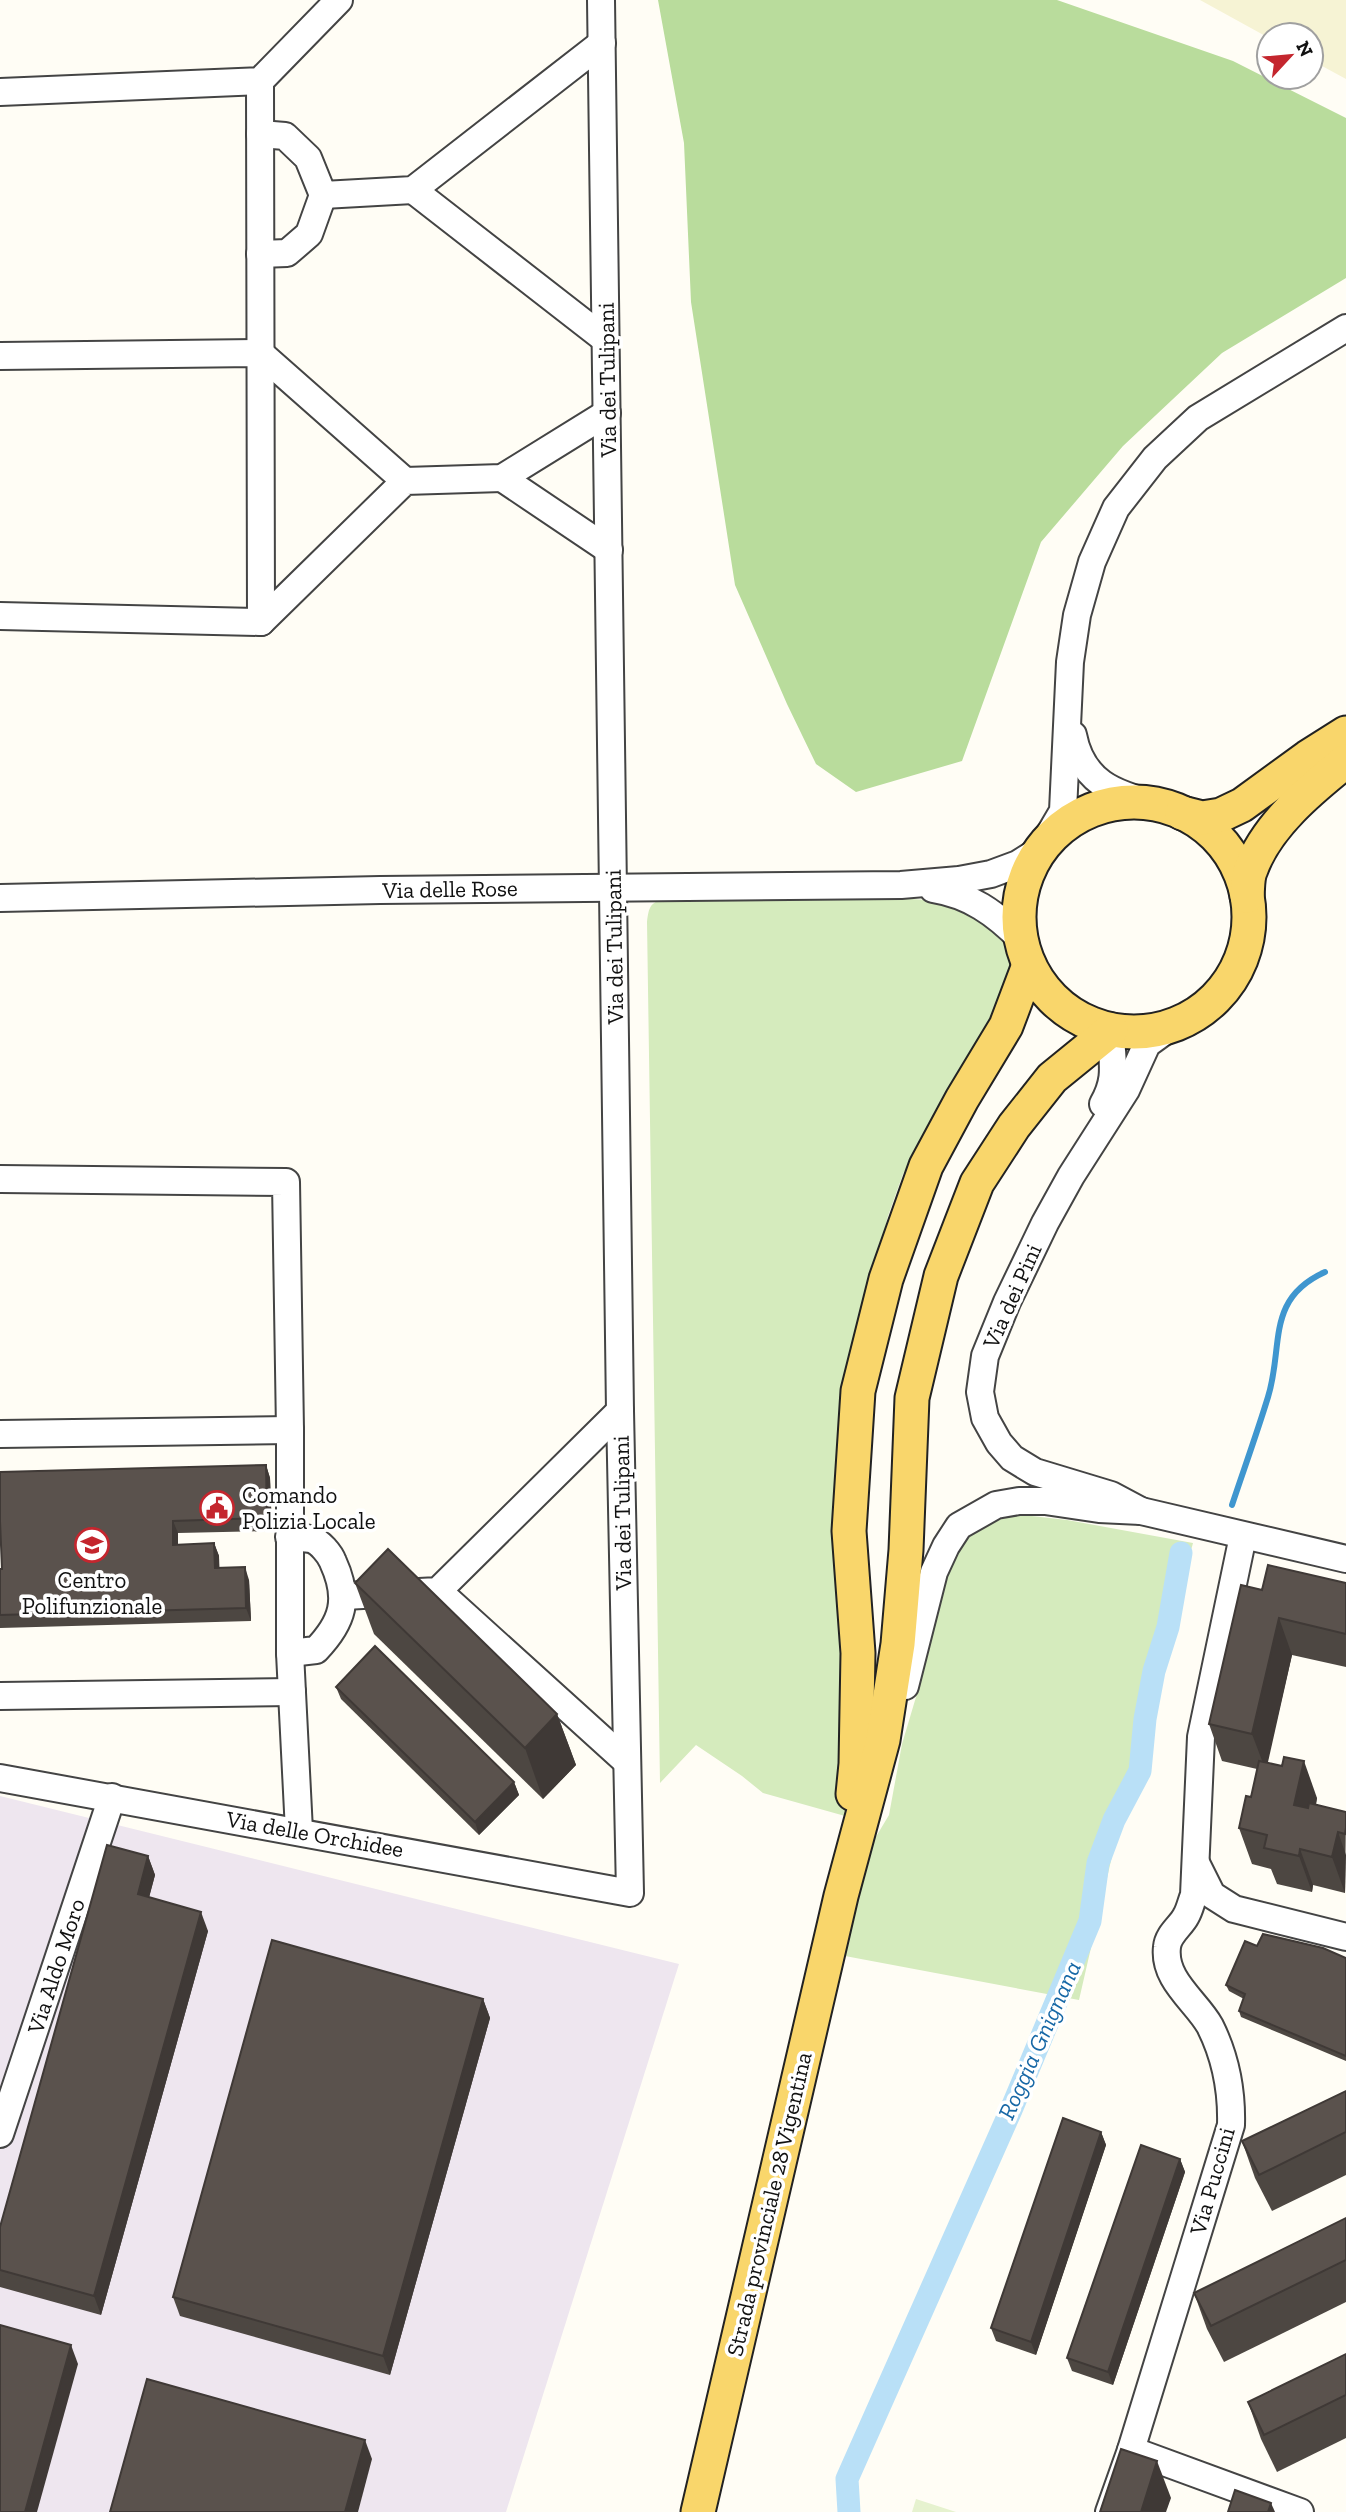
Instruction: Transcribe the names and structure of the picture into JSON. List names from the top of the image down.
{
  "streets": {
    "main road": ["Strada provinciale 28 Vigentina"],
    "street": [
      "Via dei Tulipani",
      "Via delle Rose",
      "Via dei Pini",
      "Via delle Orchidee",
      "Via Aldo Moro",
      "Via Puccini"
    ]
  },
  "crossings": [
    ["Via dei Tulipani", "Via delle Rose"],
    ["Via dei Tulipani", "Via delle Orchidee"],
    ["Via delle Rose", "Via dei Pini"],
    ["Via dei Pini", "Via Puccini"],
    ["Via delle Orchidee", "Via Aldo Moro"]
  ],
  "water": ["Roggia Gnignana"],
  "places": {
    "public building": ["Comando Polizia Locale"],
    "school or university": ["Centro Polifunzionale"]
  },
  "north": "top right"
}
